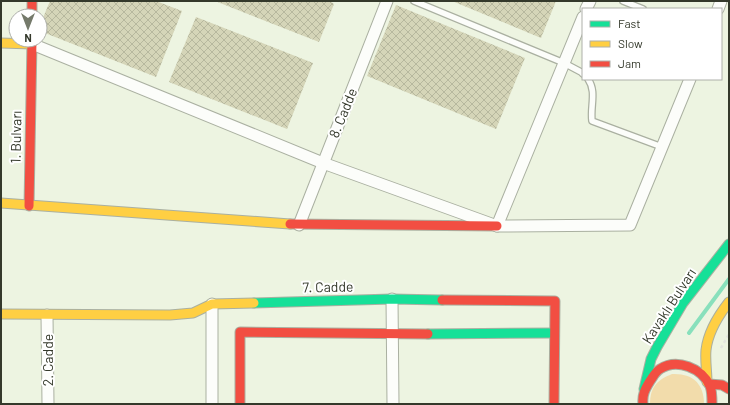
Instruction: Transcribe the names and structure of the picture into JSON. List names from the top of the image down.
{
  "streets": {
    "street": [
      "8. Cadde",
      "1. Bulvarı",
      "7. Cadde",
      "Kavaklı Bulvarı",
      "2. Cadde"
    ]
  },
  "crossings": [
    ["7. Cadde", "2. Cadde"]
  ],
  "legend": ["Fast", "Slow", "Jam"],
  "north": "bottom"
}
